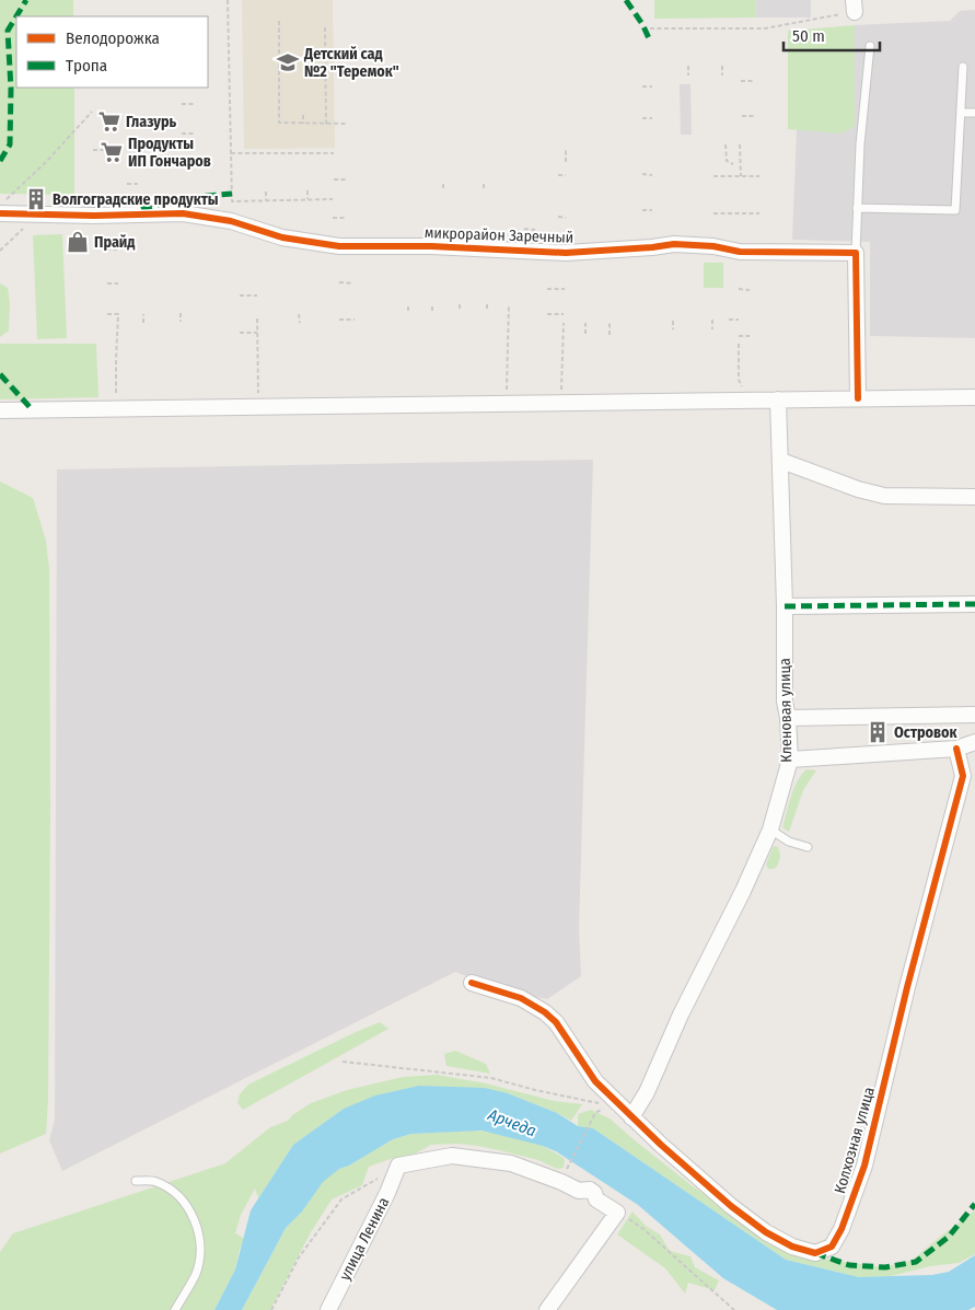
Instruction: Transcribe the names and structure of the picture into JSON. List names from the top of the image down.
{
  "streets": {
    "street": [
      "микрорайон Заречный",
      "Кленовая улица",
      "Колхозная улица",
      "улица Ленина"
    ]
  },
  "crossings": [
    ["Кленовая улица", "Колхозная улица"]
  ],
  "water": ["Арчеда"],
  "places": {
    "school or university": ["Детский сад №2 \"Теремок\""],
    "supermarket": ["Глазурь", "Продукты ИП Гончаров"],
    "building": ["Волгоградские продукты", "Островок"],
    "shop": ["Прайд"]
  },
  "legend": ["Велодорожка", "Тропа"],
  "scale_bar": "50 m"
}
